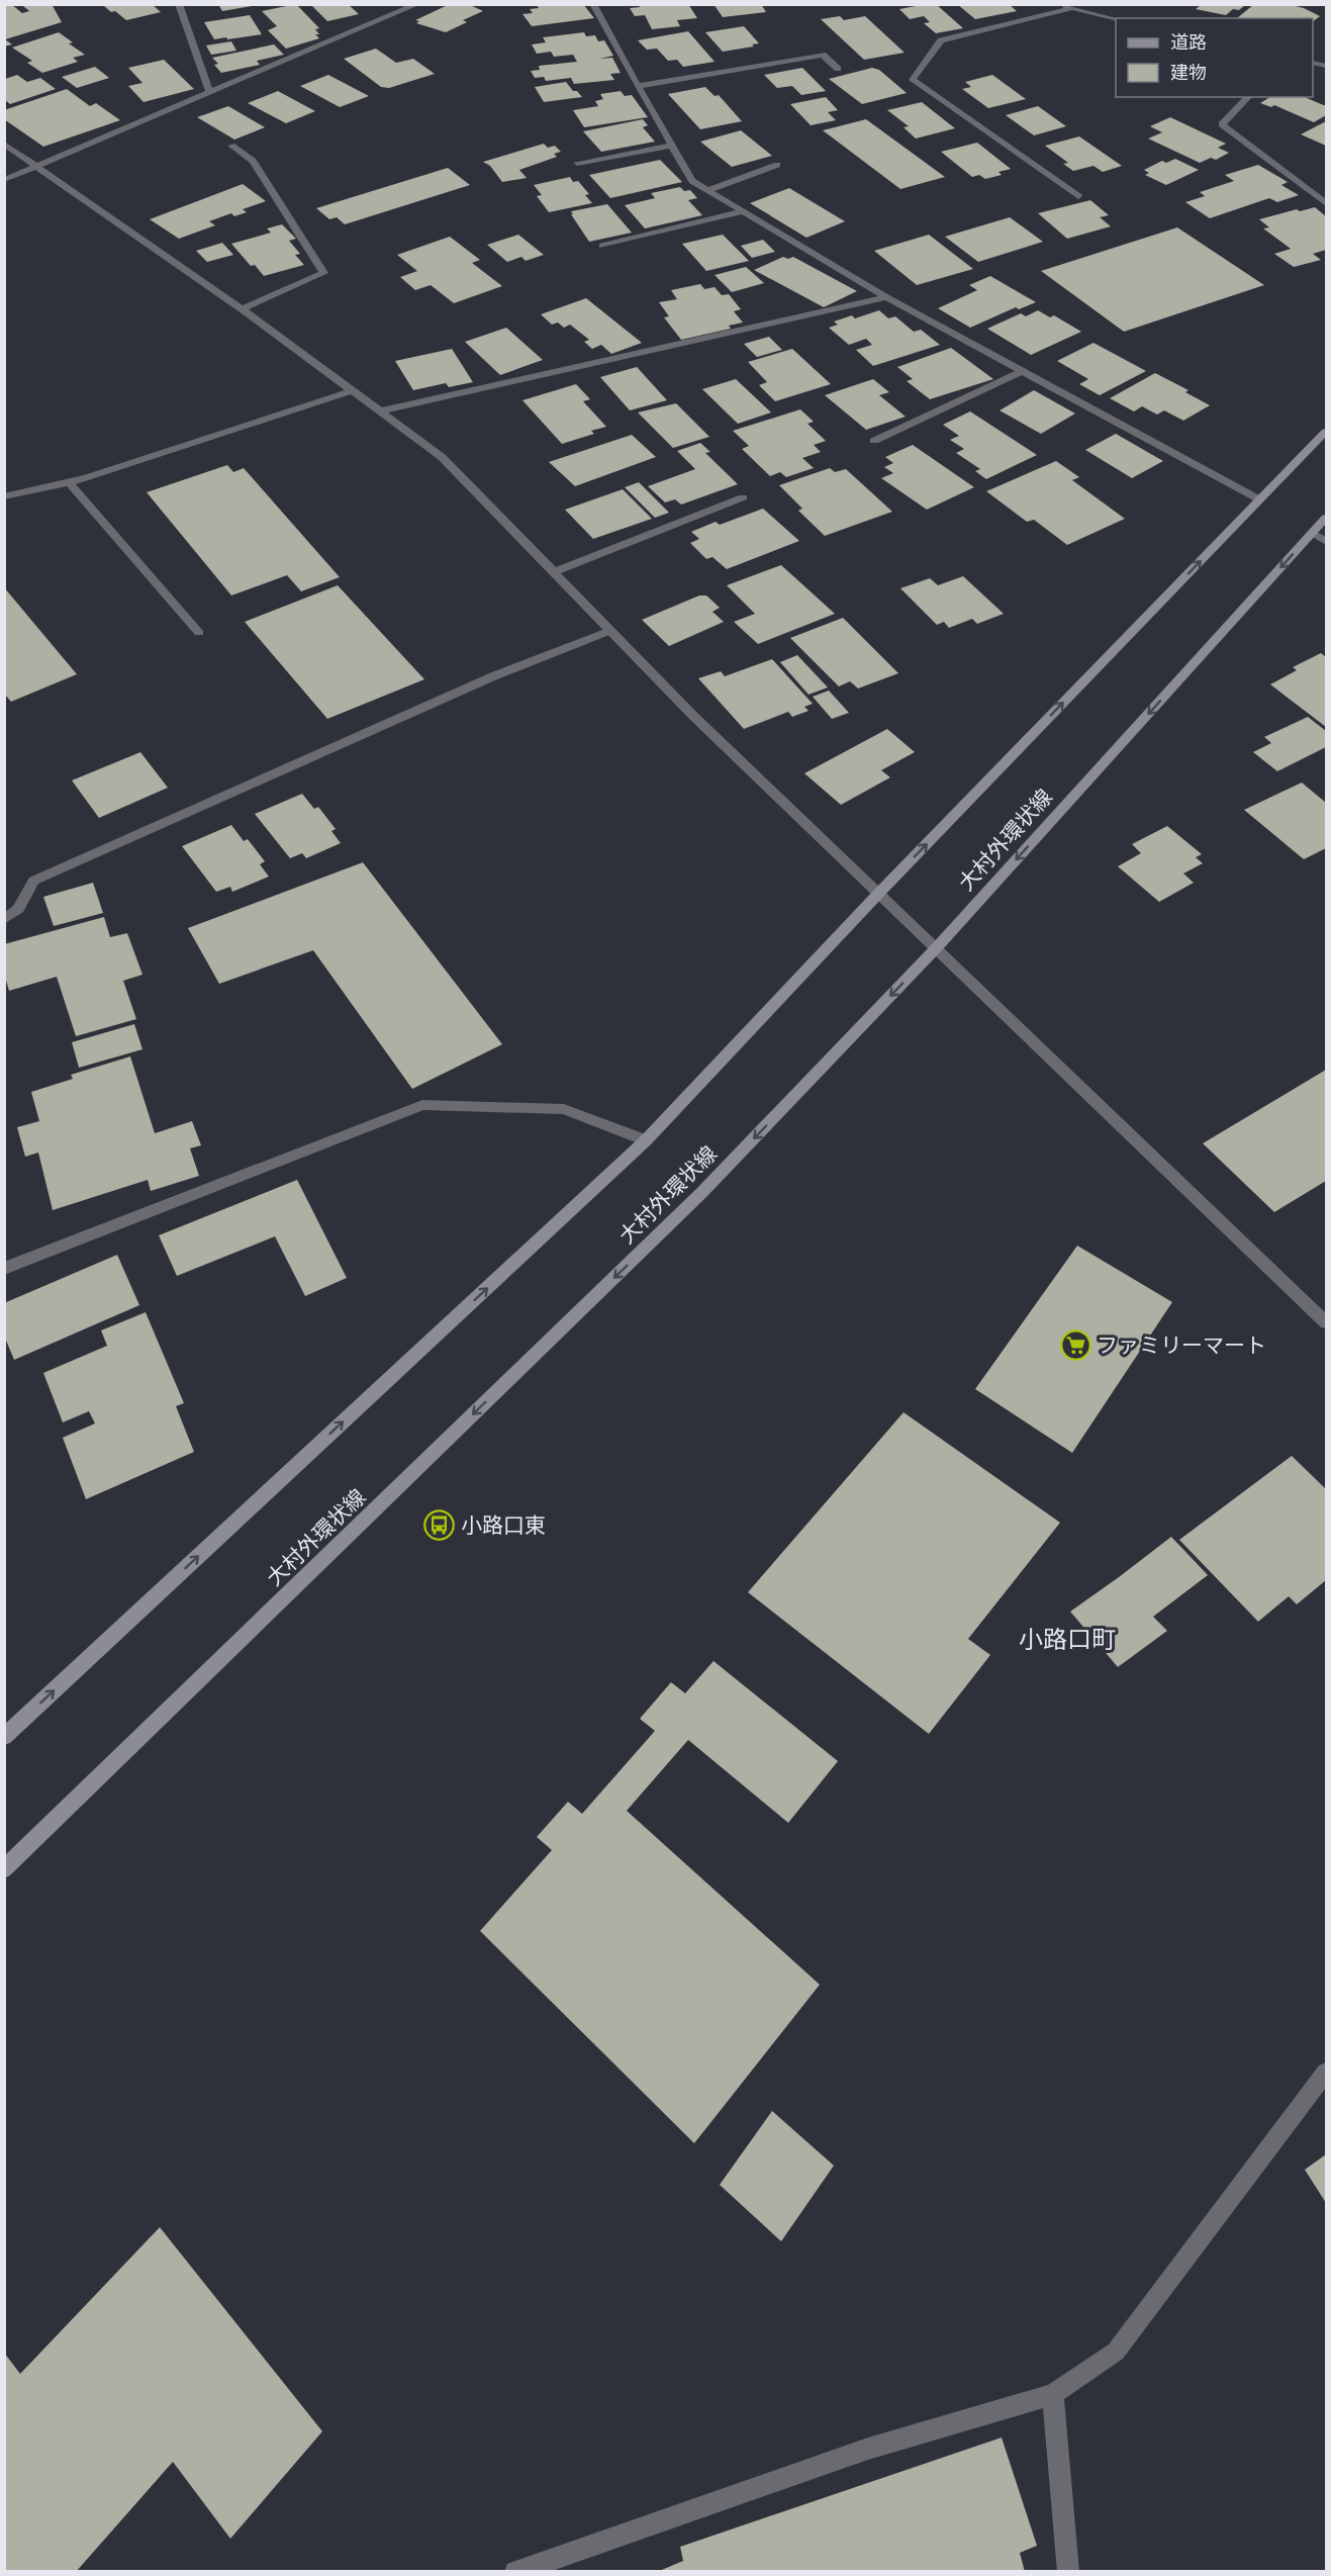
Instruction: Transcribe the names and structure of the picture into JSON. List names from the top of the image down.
{
  "streets": {
    "main road": ["大村外環状線"]
  },
  "districts": ["小路口町"],
  "places": {
    "supermarket": ["ファミリーマート"],
    "bus stop": ["小路口東"]
  },
  "legend": ["道路", "建物"]
}
